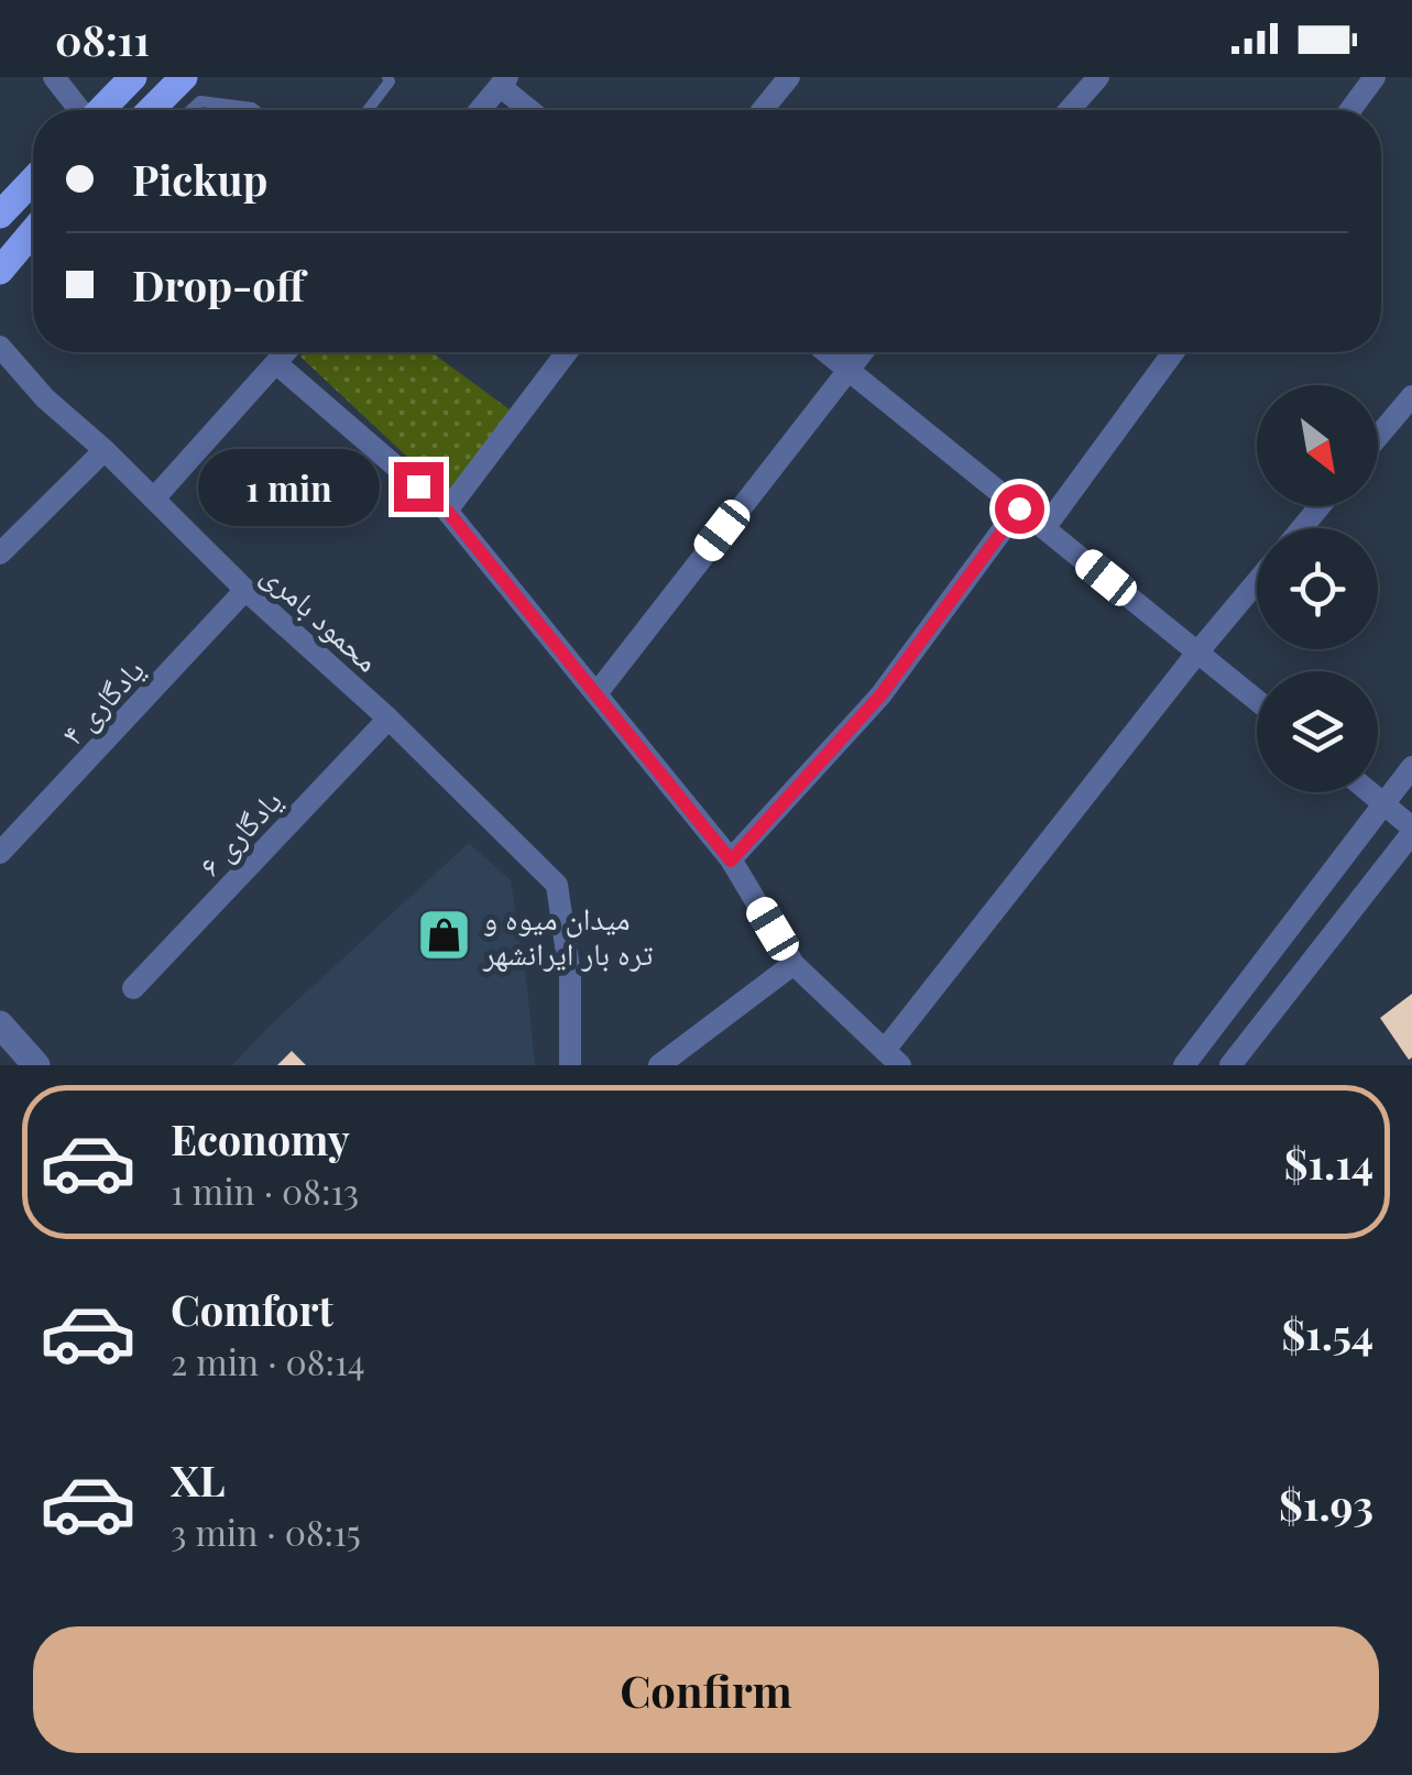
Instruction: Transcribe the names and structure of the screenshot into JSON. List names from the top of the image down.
{
  "streets": {
    "street": ["محمود بامری", "یادگاری ۴", "یادگاری ۶"]
  },
  "crossings": [
    ["محمود بامری", "یادگاری ۴"],
    ["محمود بامری", "یادگاری ۶"]
  ],
  "places": {
    "shop": ["میدان میوه و تره بار ایرانشهر"]
  },
  "north": "bottom right",
  "page": {
    "status": "08:11",
    "banner": ["Pickup", "Drop-off"],
    "bubble": "1 min",
    "list": [
      {
        "name": "Economy",
        "note": "1 min · 08:13",
        "value": "$1.14"
      },
      {
        "name": "Comfort",
        "note": "2 min · 08:14",
        "value": "$1.54"
      },
      {
        "name": "XL",
        "note": "3 min · 08:15",
        "value": "$1.93"
      }
    ],
    "buttons": "Confirm"
  }
}
